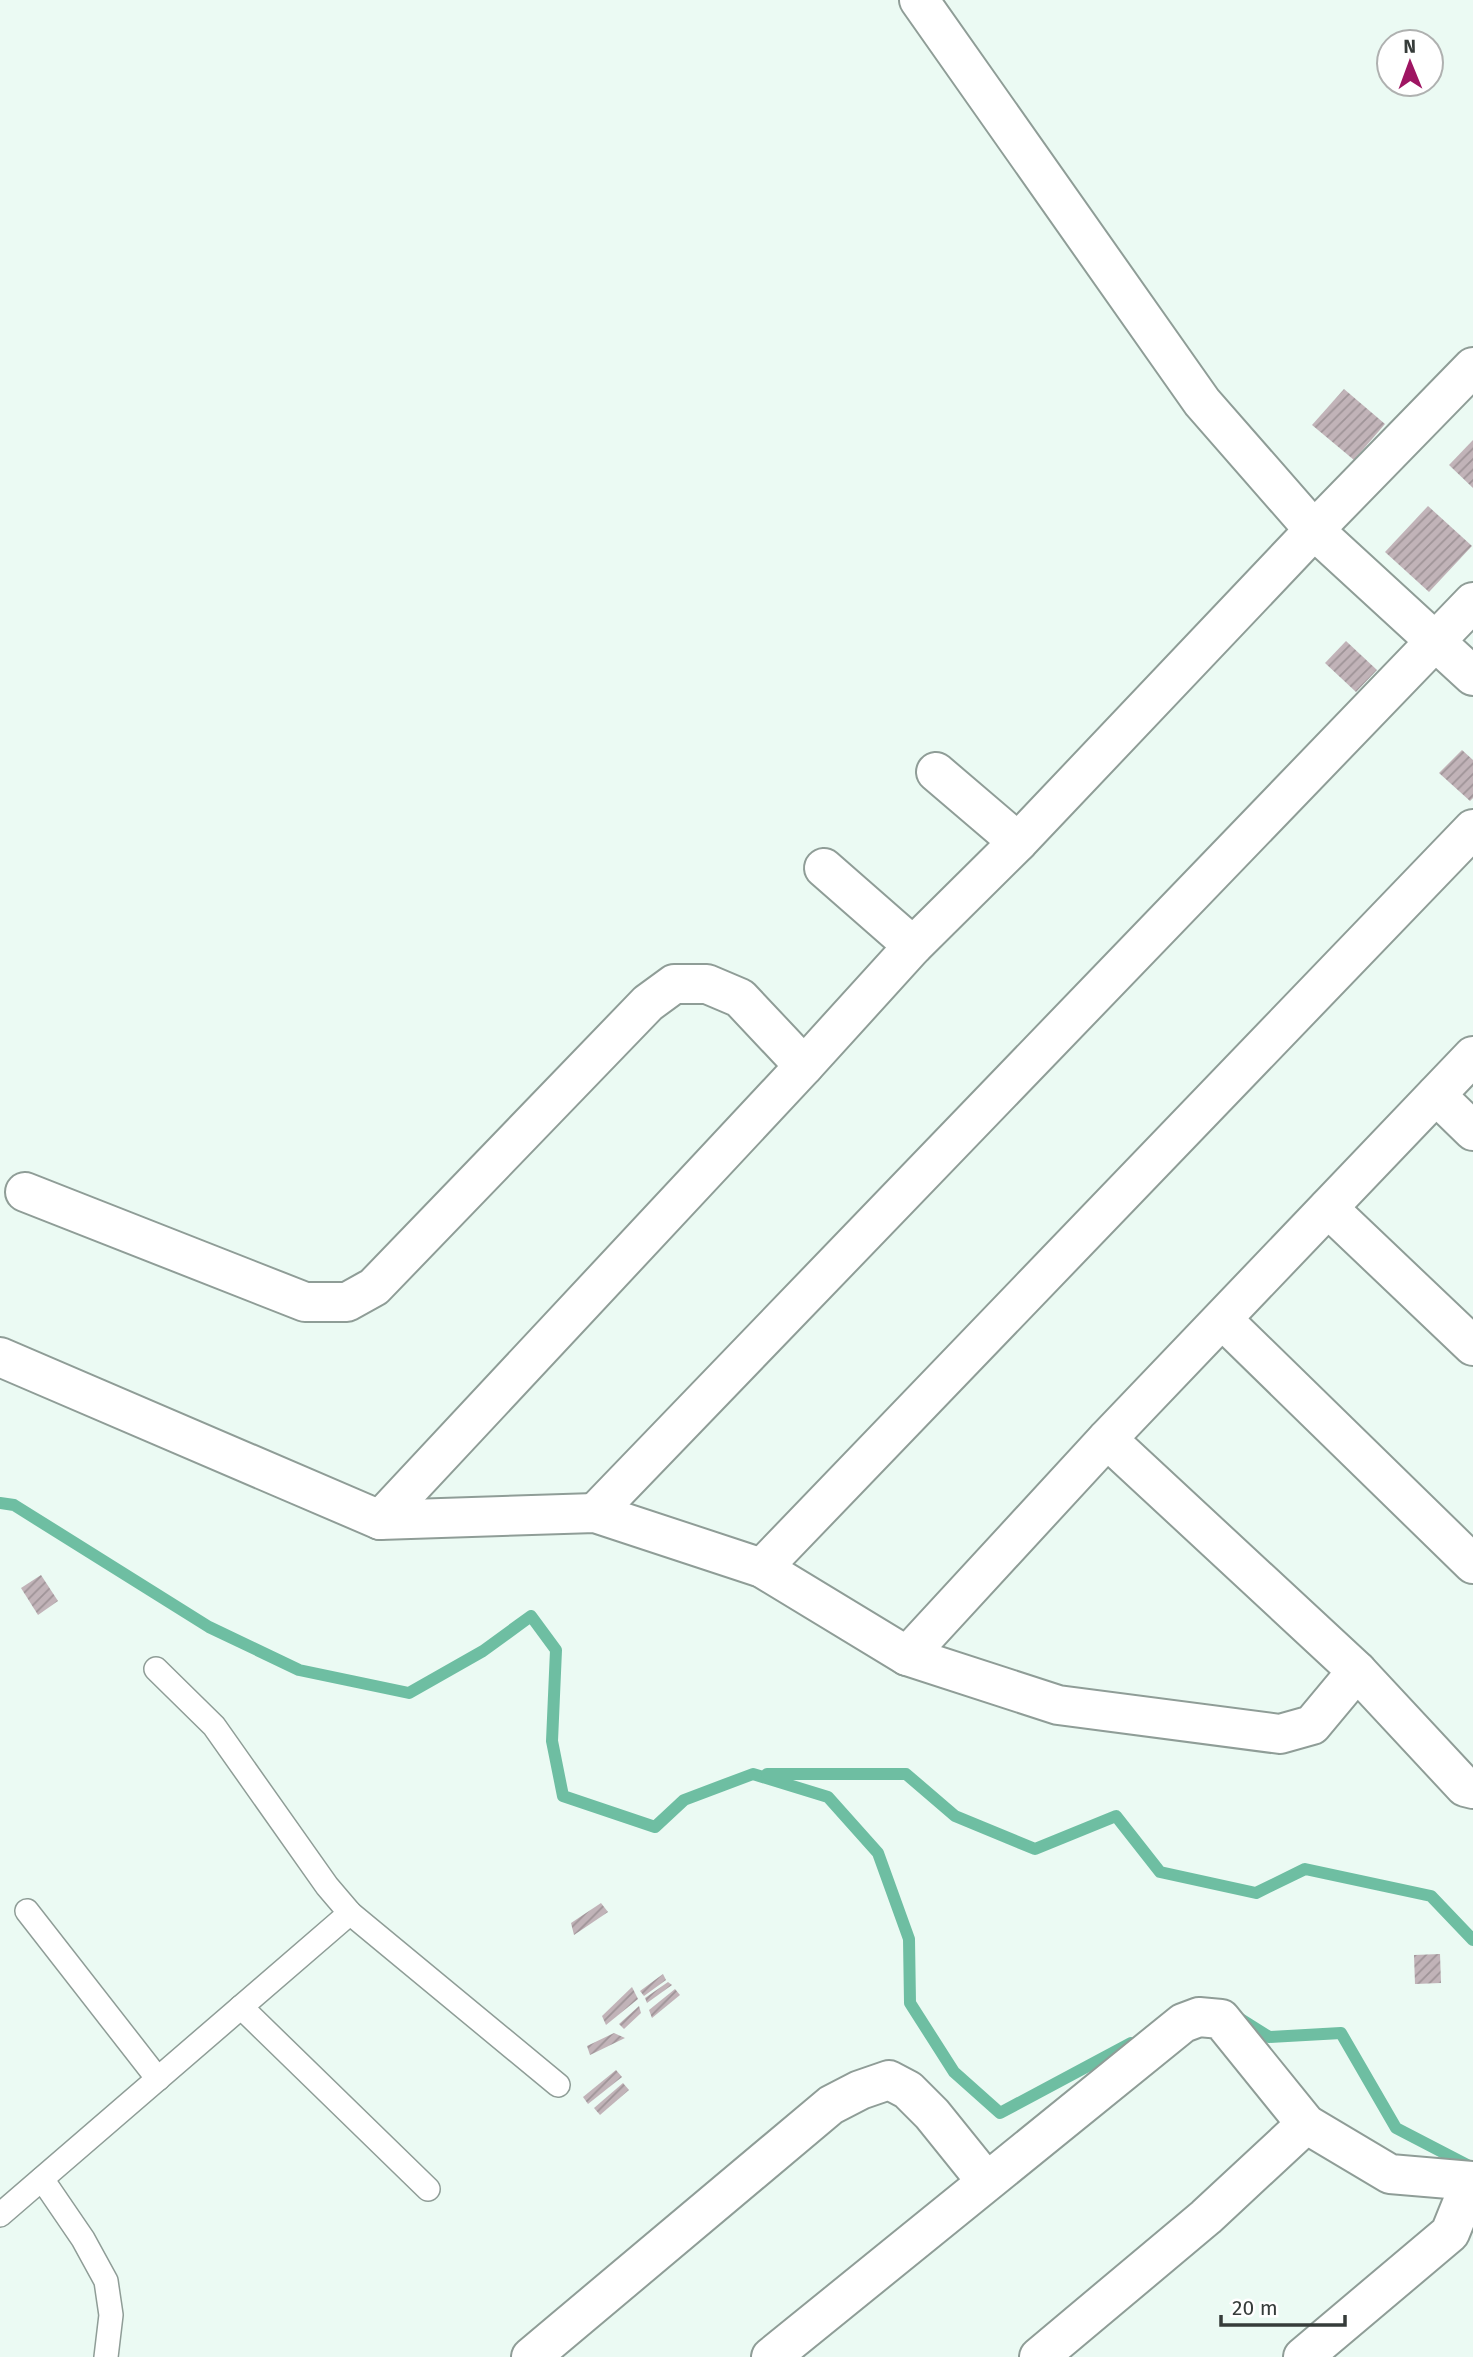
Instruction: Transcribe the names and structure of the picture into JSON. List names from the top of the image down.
{
  "scale_bar": "20 m",
  "north": "top"
}
